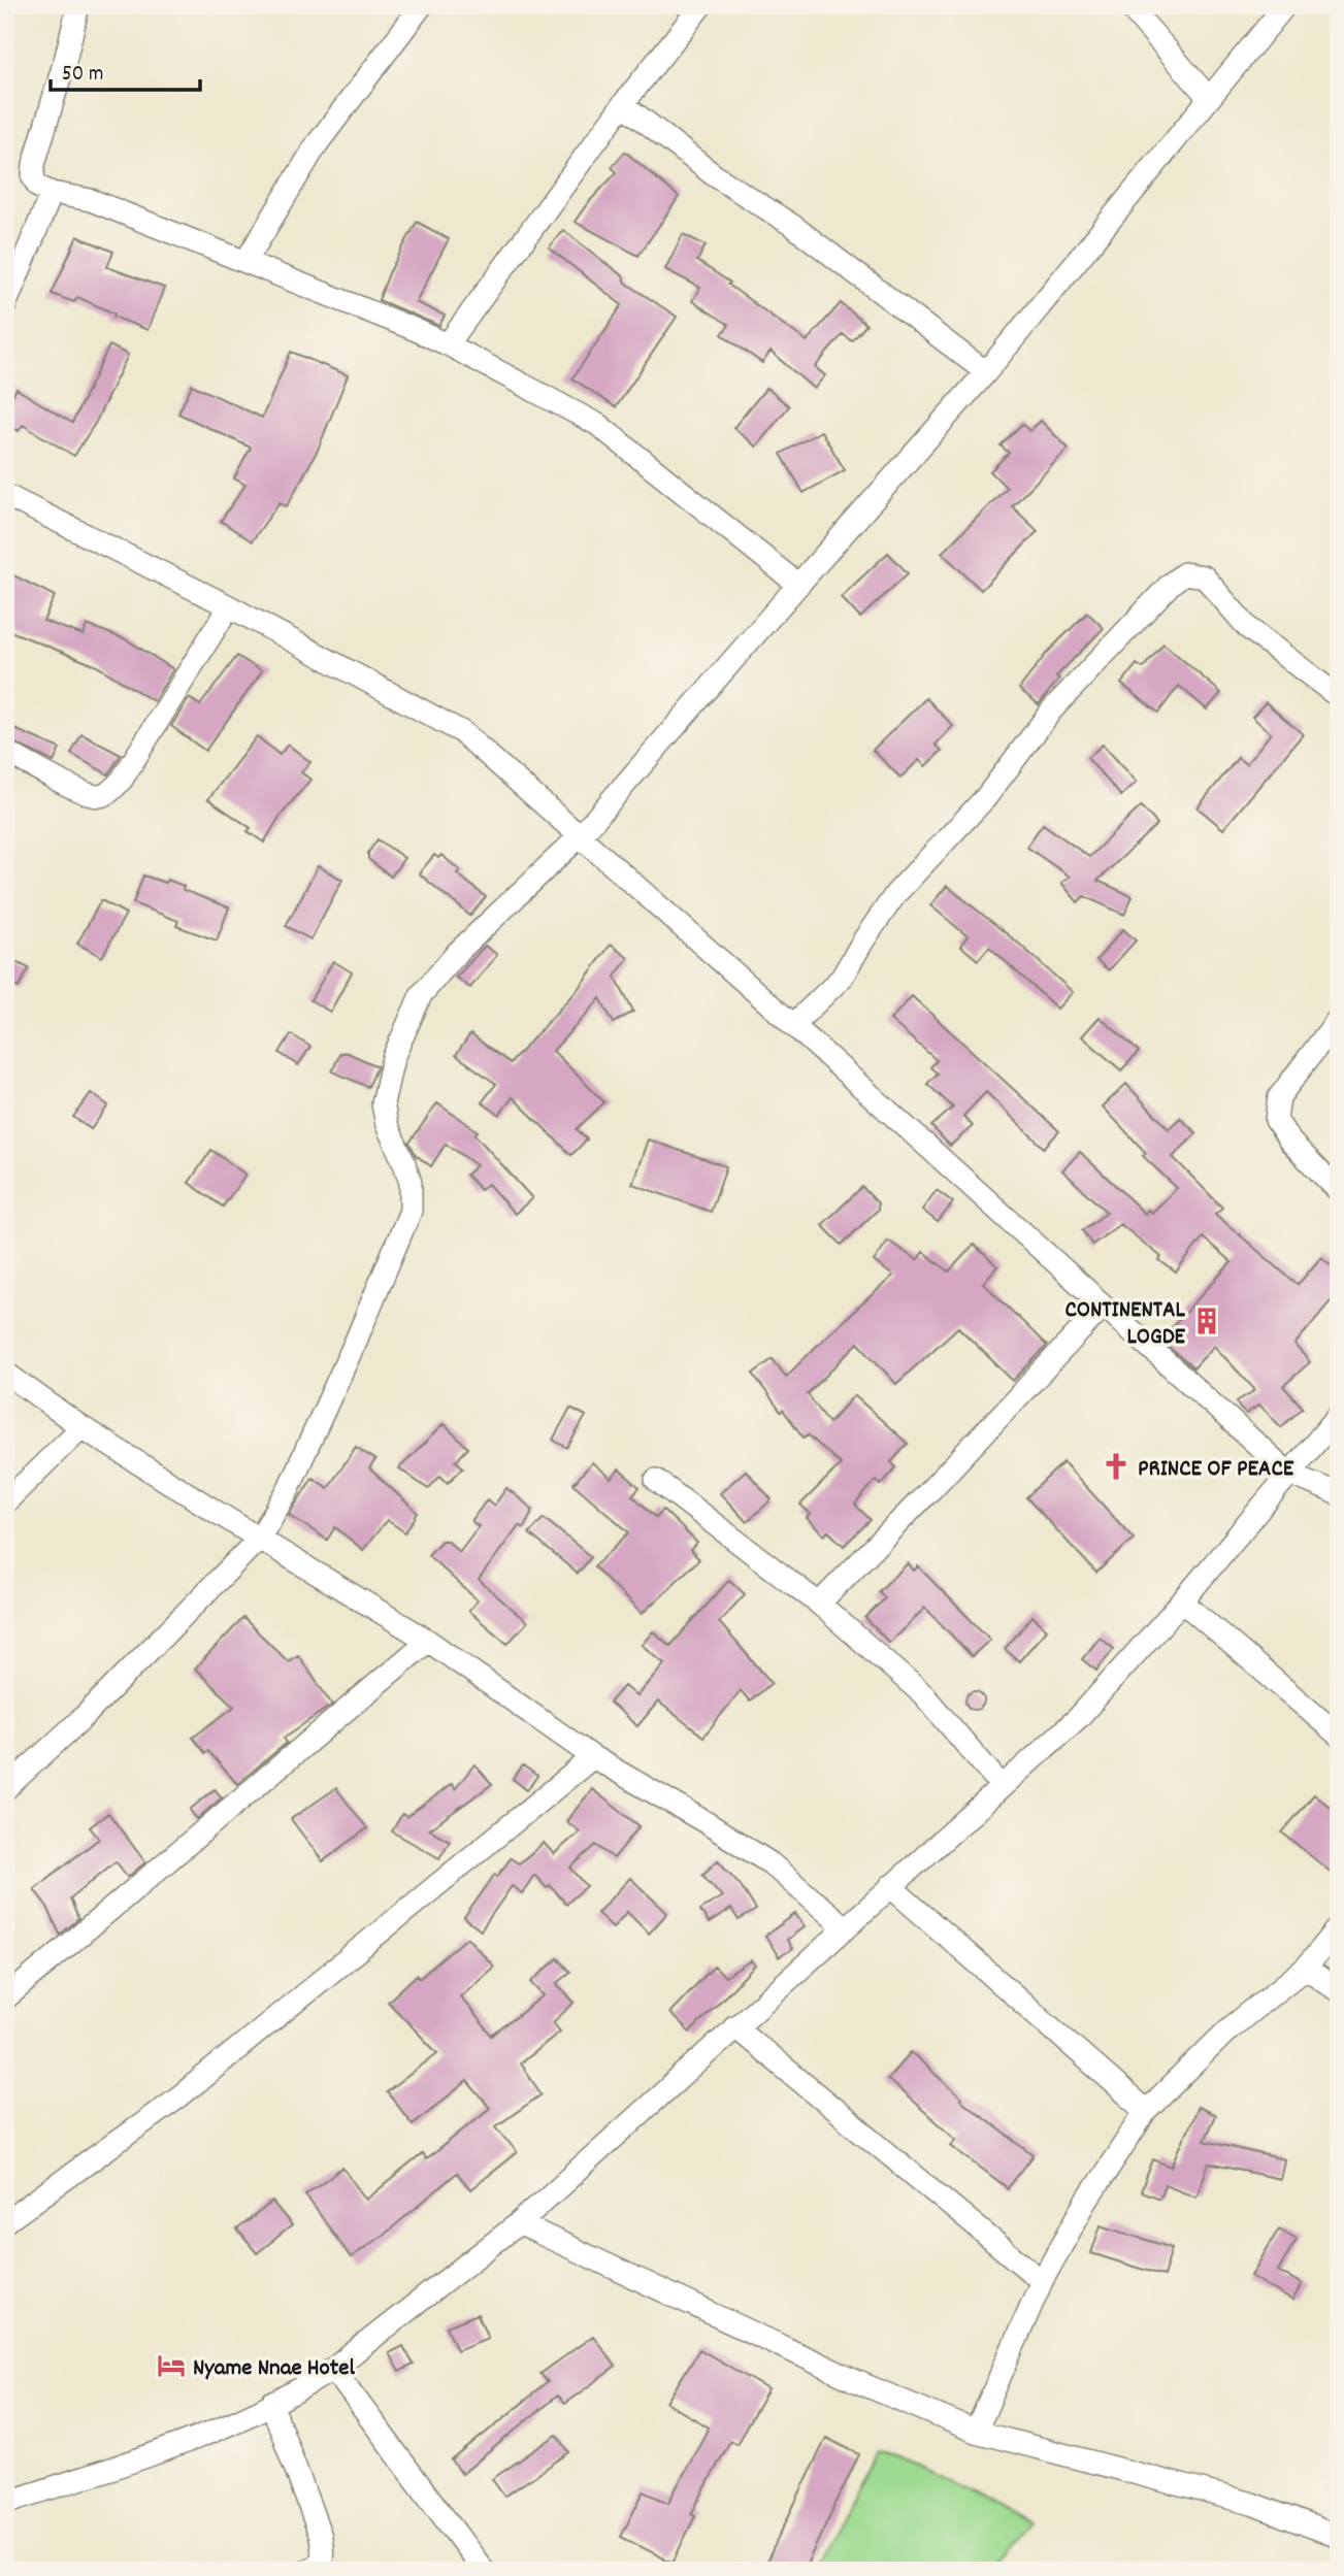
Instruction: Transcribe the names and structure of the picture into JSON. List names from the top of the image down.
{
  "places": {
    "building": ["CONTINENTAL LOGDE"],
    "church": ["PRINCE OF PEACE"],
    "hotel": ["Nyame Nnae Hotel"]
  },
  "scale_bar": "50 m"
}
